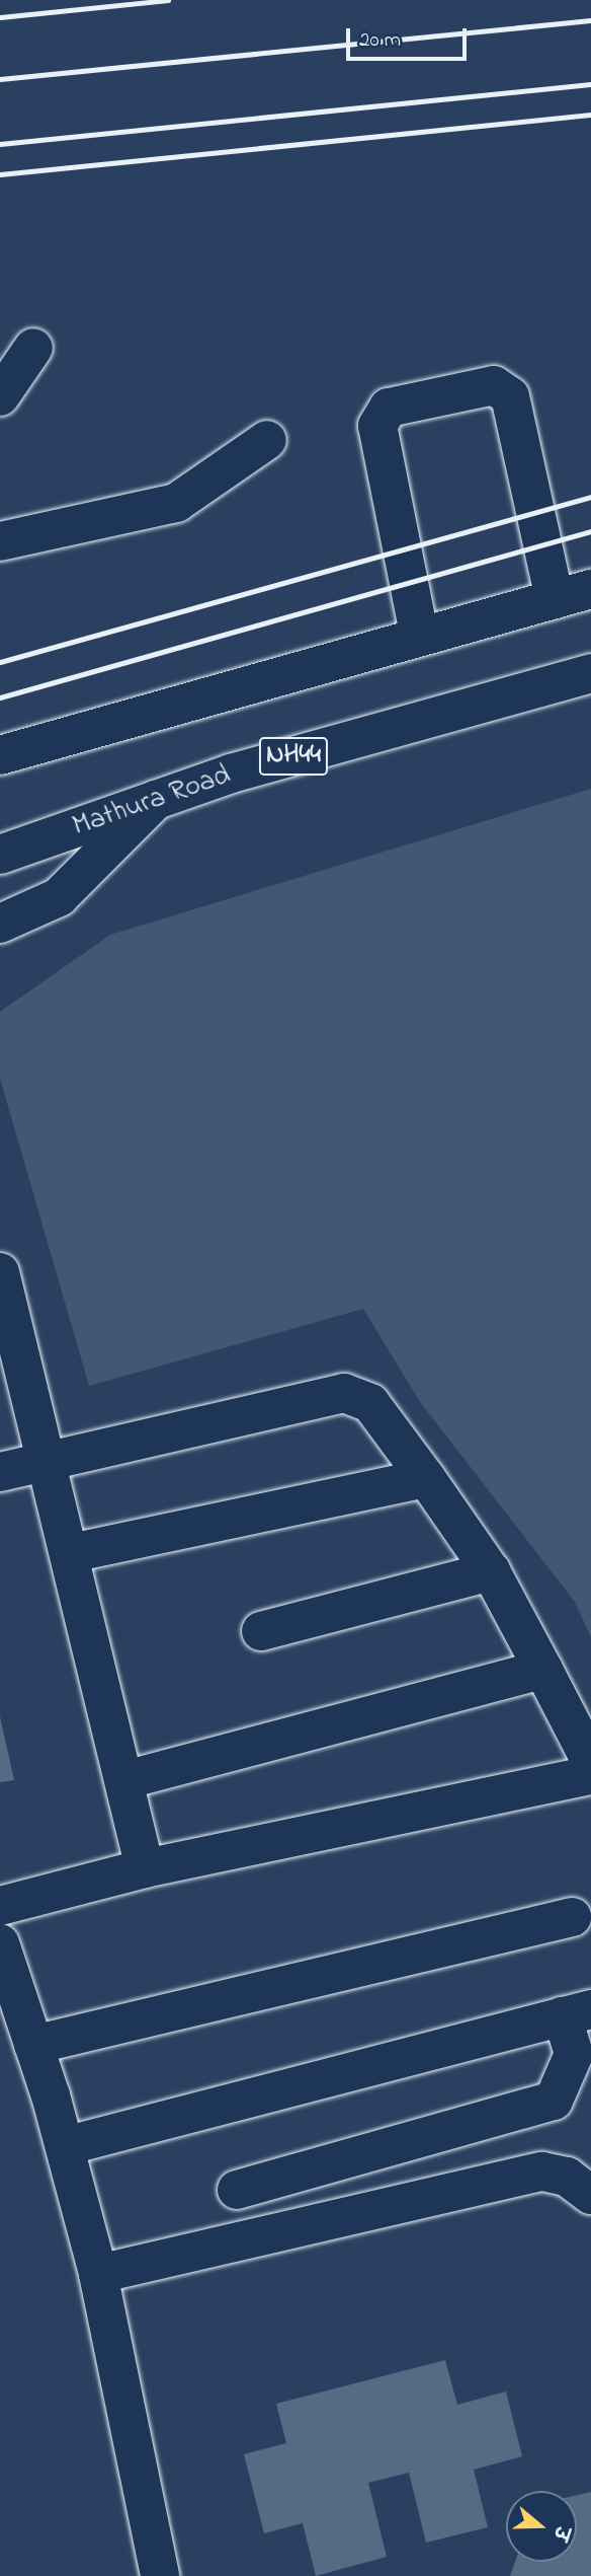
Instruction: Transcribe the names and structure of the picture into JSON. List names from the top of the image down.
{
  "streets": {
    "main road": ["NH44", "Mathura Road"]
  },
  "scale_bar": "20 m",
  "north": "right"
}
